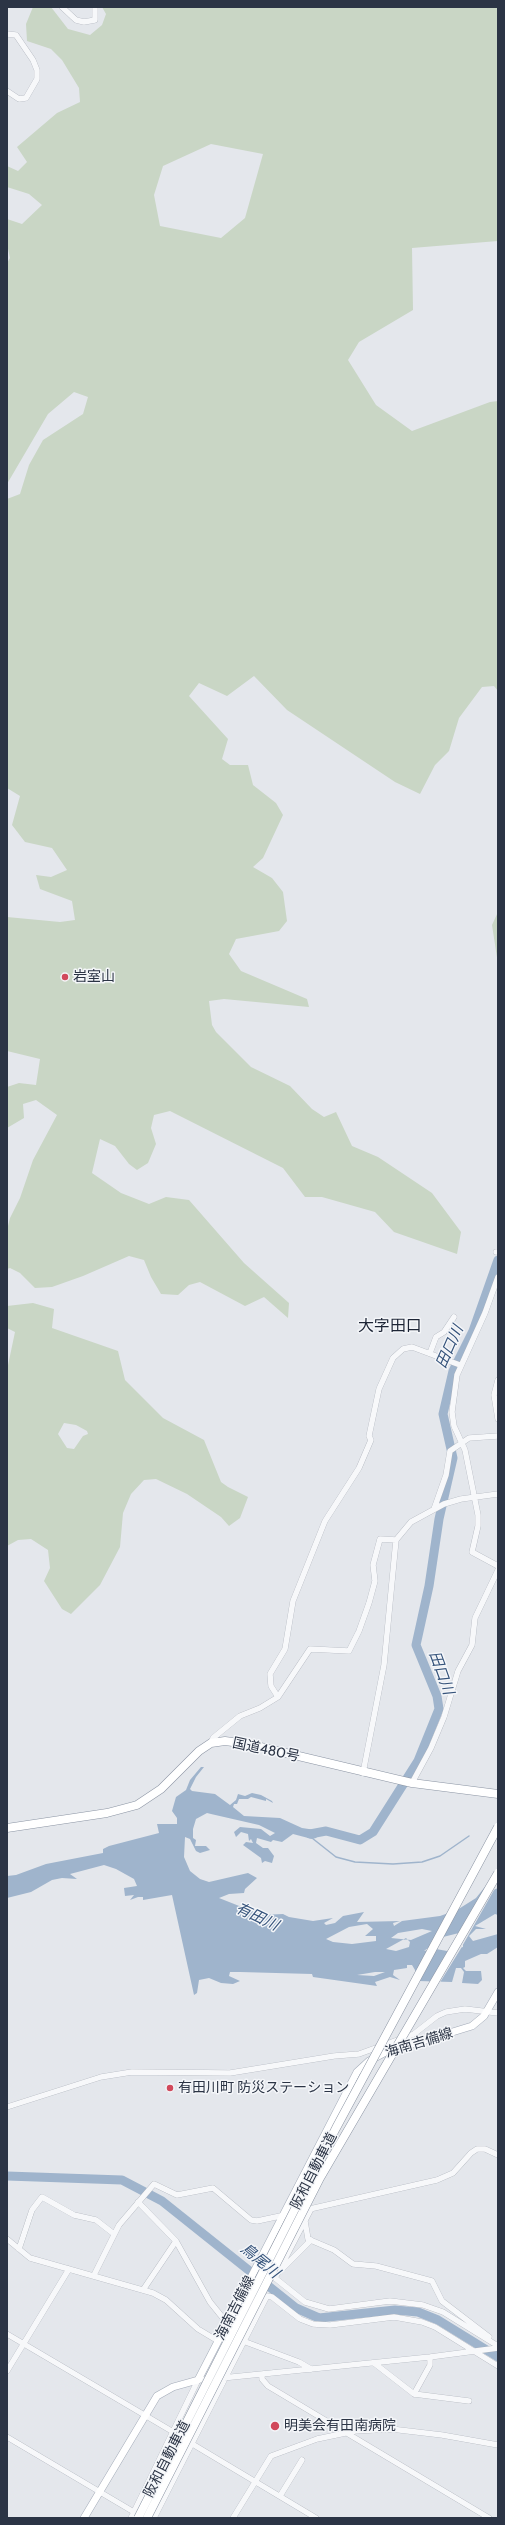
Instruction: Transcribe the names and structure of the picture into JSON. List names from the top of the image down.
{
  "streets": {
    "highway": ["国道480号", "阪和自動車道"],
    "main road": ["海南吉備線"]
  },
  "districts": ["大字田口"],
  "water": ["田口川", "有田川", "鳥尾川"],
  "places": ["岩室山", "有田川町 防災ステーション", "明美会有田南病院"]
}
